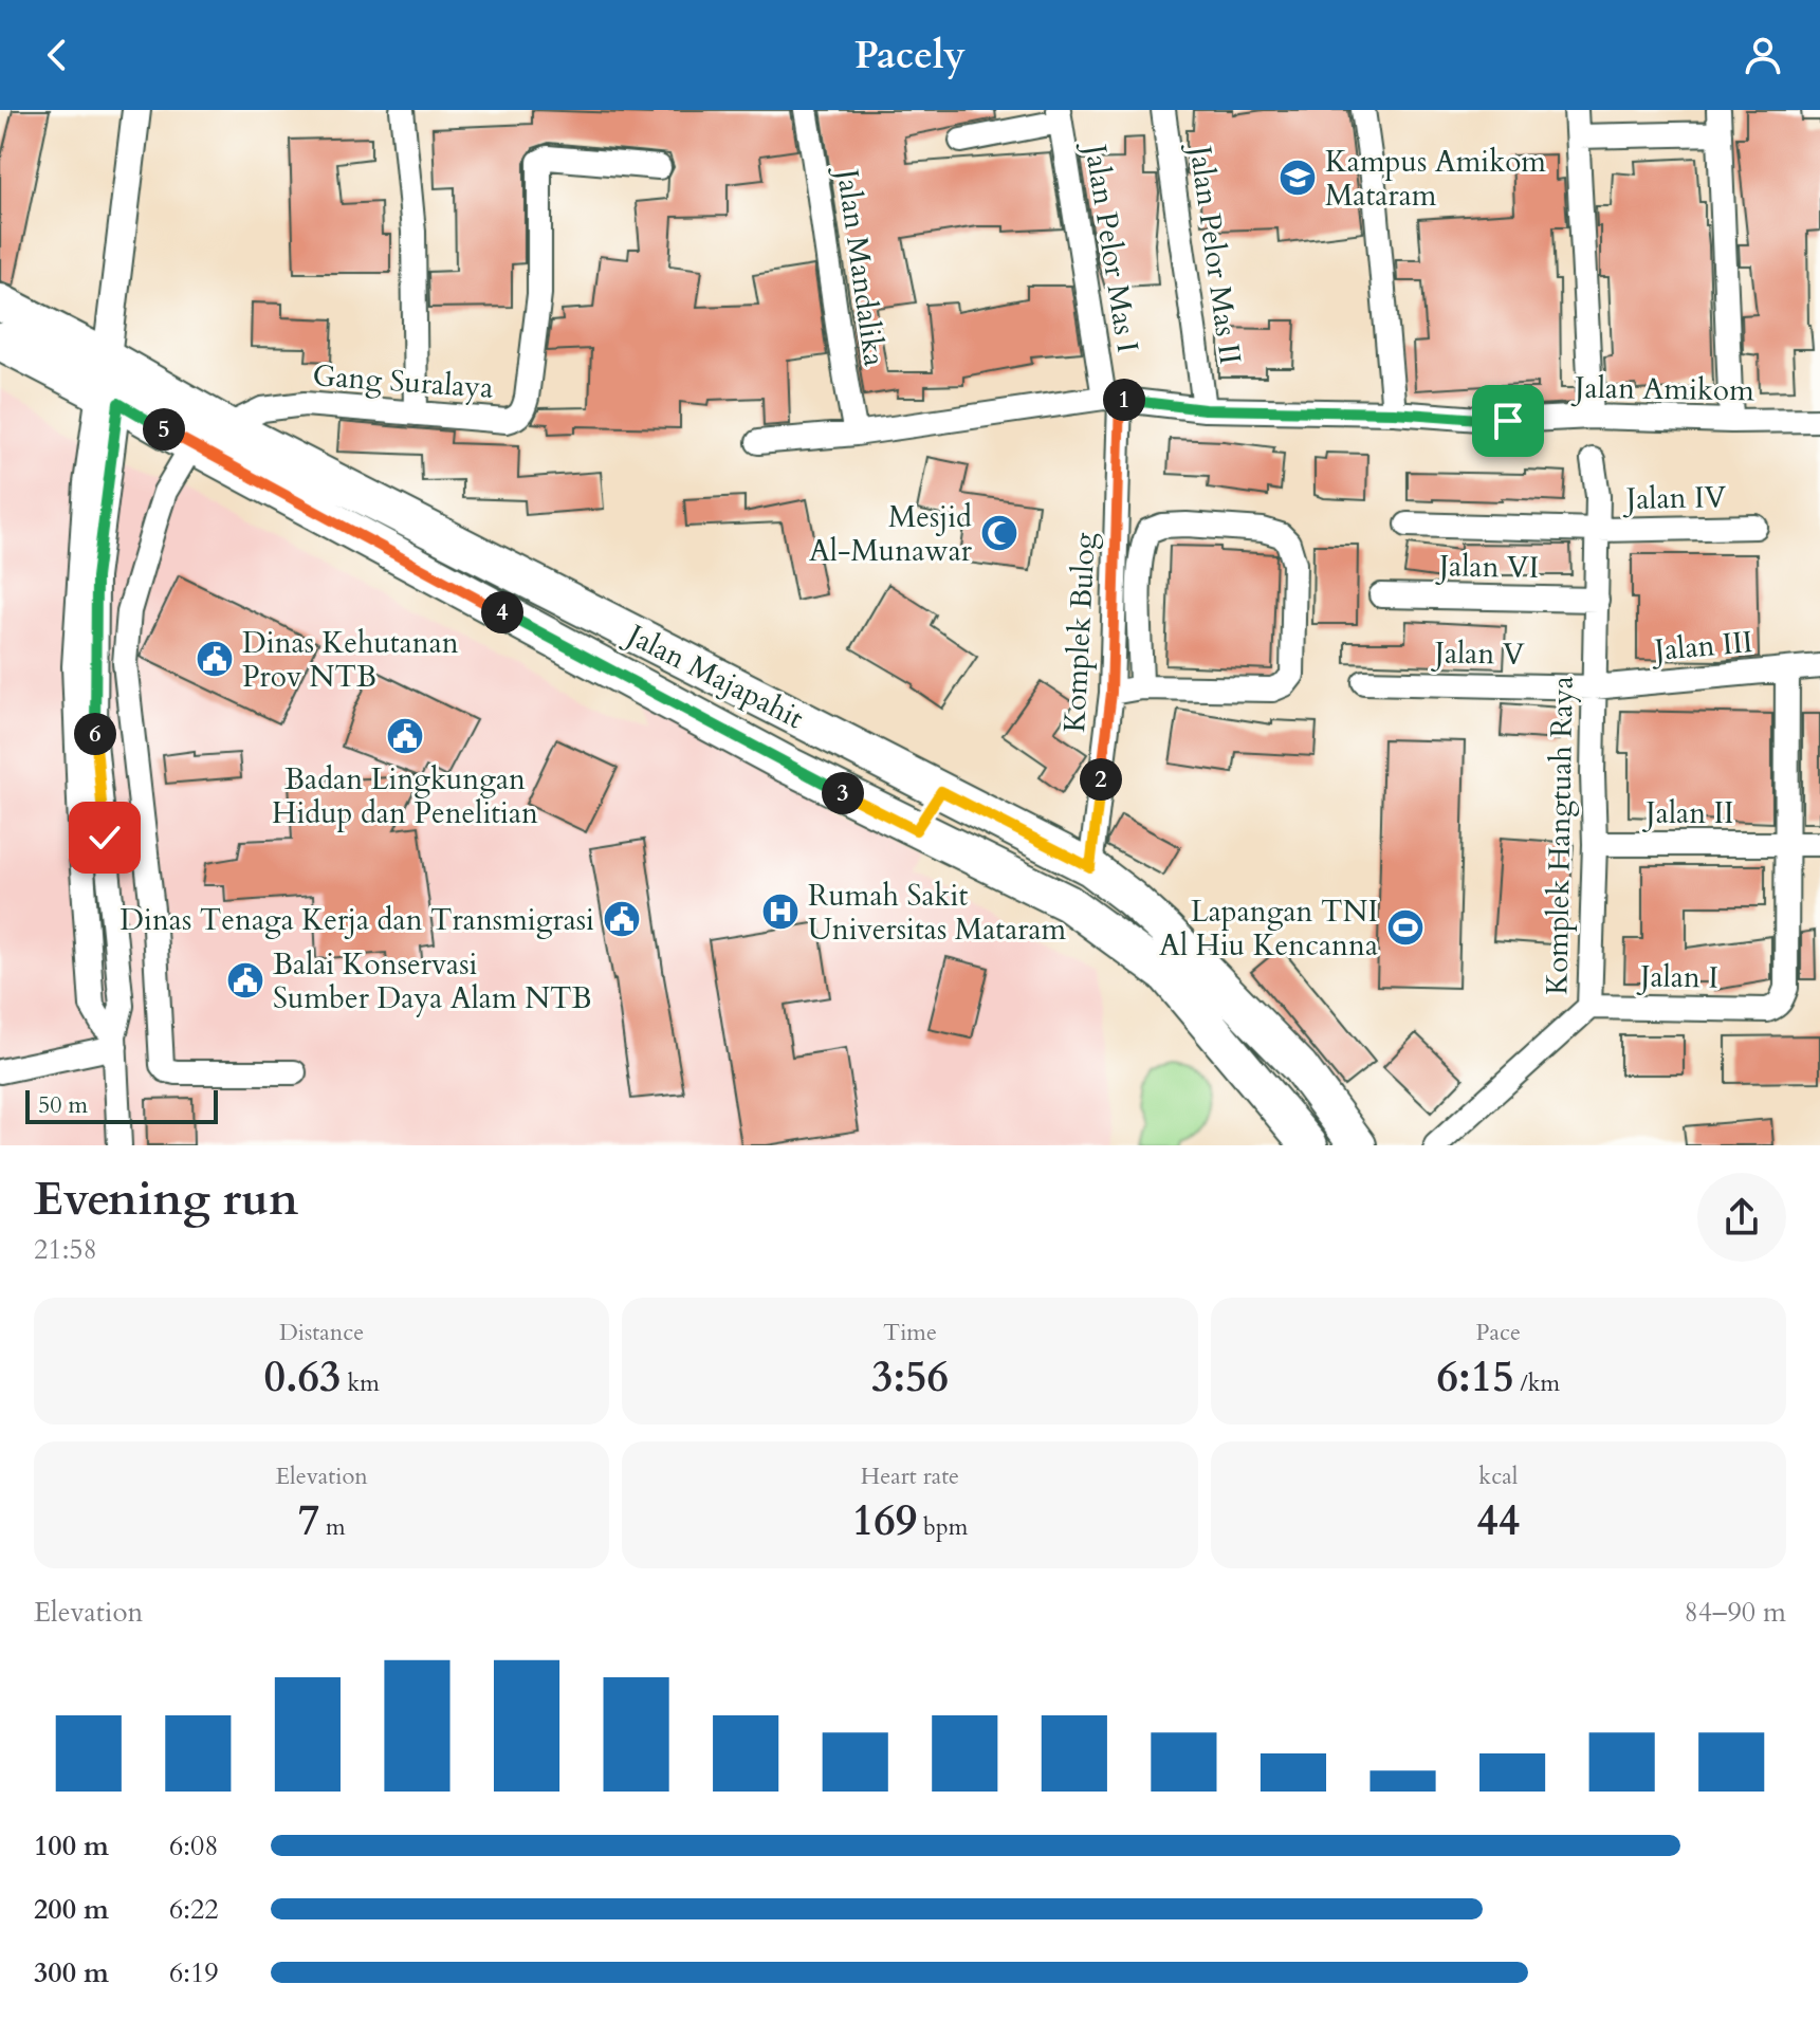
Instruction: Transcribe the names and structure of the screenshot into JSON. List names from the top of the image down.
{
  "streets": {
    "main road": ["Jalan Majapahit"],
    "street": [
      "Jalan Pelor Mas I",
      "Jalan Pelor Mas II",
      "Jalan Mandalika",
      "Gang Suralaya",
      "Jalan Amikom",
      "Jalan IV",
      "Jalan VI",
      "Komplek Bulog",
      "Jalan III",
      "Jalan V",
      "Jalan II",
      "Komplek Hangtuah Raya",
      "Jalan I"
    ]
  },
  "crossings": [
    ["Jalan Pelor Mas I", "Jalan Amikom"],
    ["Jalan Pelor Mas I", "Komplek Bulog"],
    ["Jalan Pelor Mas II", "Jalan Amikom"],
    ["Jalan Mandalika", "Jalan Amikom"],
    ["Gang Suralaya", "Jalan Majapahit"],
    ["Jalan Amikom", "Komplek Bulog"],
    ["Jalan IV", "Komplek Hangtuah Raya"],
    ["Jalan VI", "Komplek Hangtuah Raya"],
    ["Komplek Bulog", "Jalan Majapahit"],
    ["Jalan III", "Jalan V"],
    ["Jalan III", "Komplek Hangtuah Raya"],
    ["Jalan V", "Komplek Hangtuah Raya"],
    ["Jalan II", "Komplek Hangtuah Raya"],
    ["Jalan II", "Jalan I"],
    ["Komplek Hangtuah Raya", "Jalan I"]
  ],
  "places": {
    "school or university": ["Kampus Amikom Mataram"],
    "mosque": ["Mesjid Al-Munawar"],
    "public building": [
      "Dinas Kehutanan Prov NTB",
      "Badan Lingkungan Hidup dan Penelitian",
      "Dinas Tenaga Kerja dan Transmigrasi",
      "Balai Konservasi Sumber Daya Alam NTB"
    ],
    "hospital": ["Rumah Sakit Universitas Mataram"],
    "sports": ["Lapangan TNI Al Hiu Kencanna"]
  },
  "scale_bar": "50 m",
  "page": {
    "header": "Pacely",
    "pins": [
      "1",
      "5",
      "4",
      "6",
      "2",
      "3"
    ],
    "scale": "50 m",
    "heading": ["Evening run", "21:58"],
    "stats": [
      ["Distance", "0.63 km"],
      ["Time", "3:56"],
      ["Pace", "6:15 /km"],
      ["Elevation", "7 m"],
      ["Heart rate", "169 bpm"],
      ["kcal", "44"]
    ],
    "chart": ["Elevation", "84–90 m"],
    "list": [
      {
        "name": "100 m",
        "note": "6:08"
      },
      {
        "name": "200 m",
        "note": "6:22"
      },
      {
        "name": "300 m",
        "note": "6:19"
      }
    ]
  }
}
